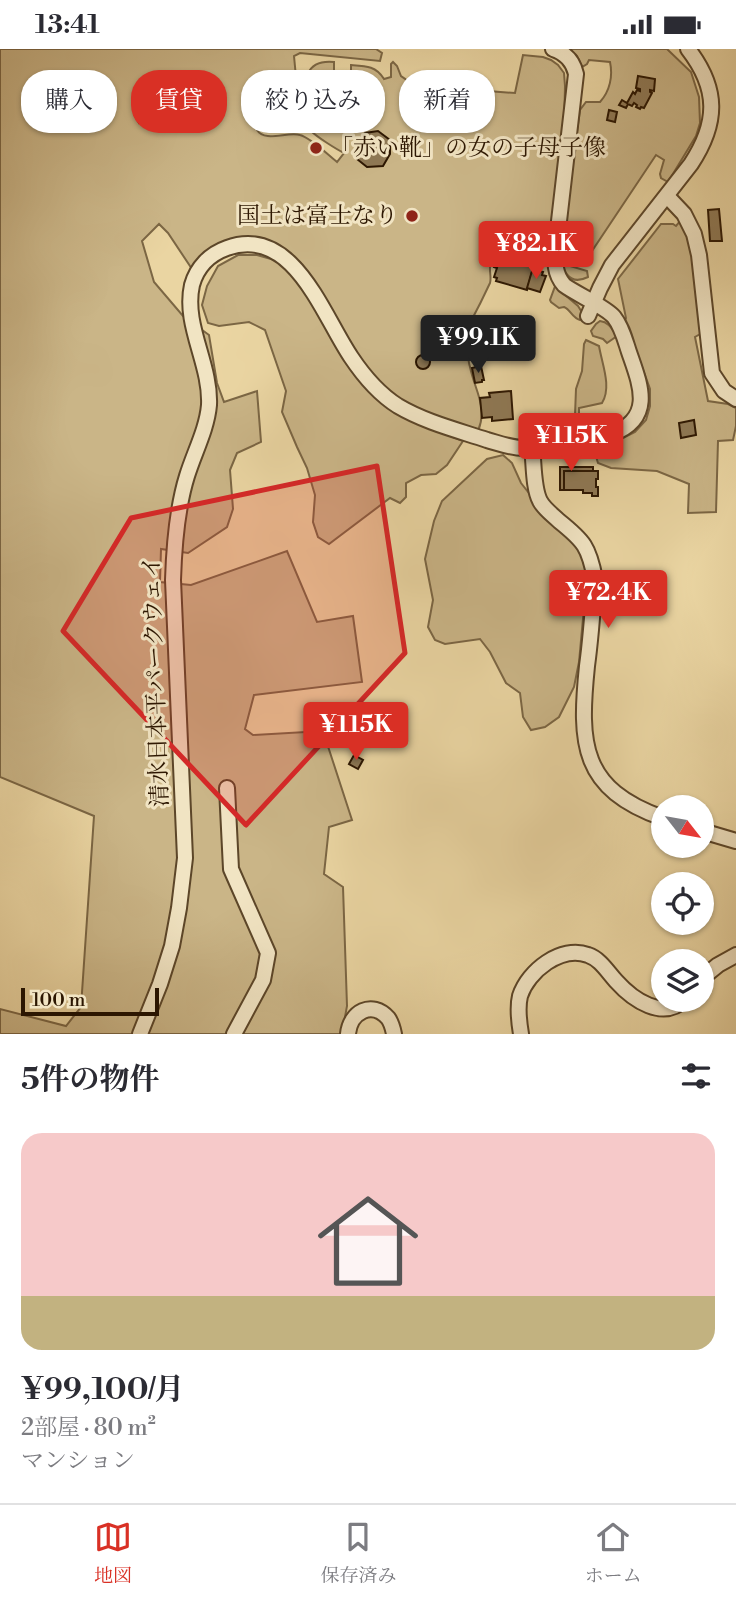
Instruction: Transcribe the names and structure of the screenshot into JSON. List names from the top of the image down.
{
  "streets": {
    "street": ["清水日本平パークウェイ"]
  },
  "places": ["「赤い靴」の女の子母子像", "国土は富士なり"],
  "scale_bar": "100 m",
  "north": "bottom right",
  "page": {
    "status": "13:41",
    "chip": [
      "購入",
      "賃貸",
      "絞り込み",
      "新着"
    ],
    "price": [
      "¥82.1K",
      "¥99.1K",
      "¥115K",
      "¥72.4K",
      "¥115K"
    ],
    "scale": "100 m",
    "heading": "5件の物件",
    "list": [
      {
        "name": "¥99,100/月",
        "note": "2部屋 · 80 m² · マンション"
      }
    ],
    "tabs": ["地図", "保存済み", "ホーム"]
  }
}
